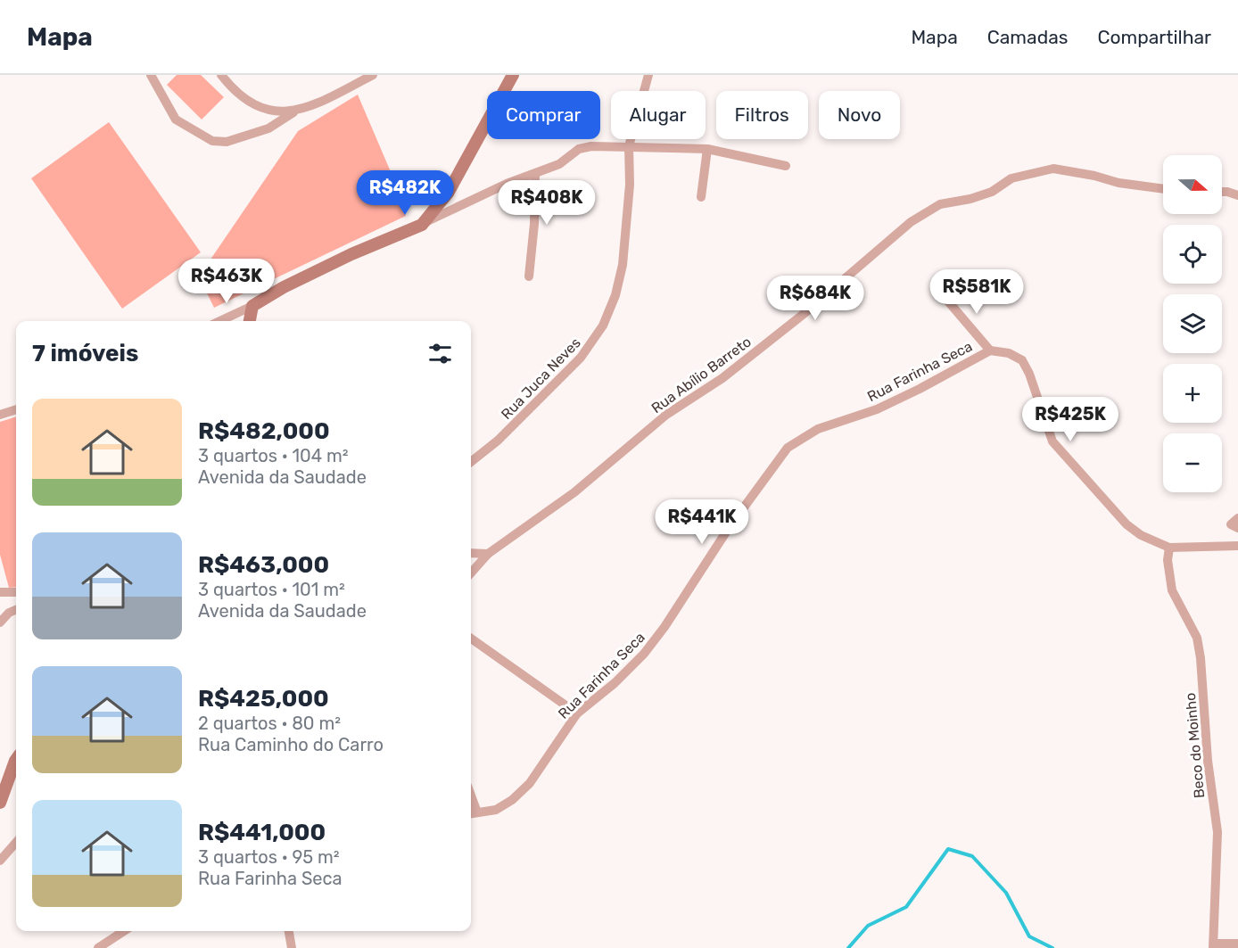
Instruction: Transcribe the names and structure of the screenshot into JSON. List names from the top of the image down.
{
  "streets": {
    "street": [
      "Rua Farinha Seca",
      "Rua Abílio Barreto",
      "Rua Juca Neves",
      "Beco do Moinho"
    ]
  },
  "north": "right",
  "page": {
    "header": "Mapa",
    "nav": ["Mapa", "Camadas", "Compartilhar"],
    "chip": [
      "Comprar",
      "Alugar",
      "Filtros",
      "Novo"
    ],
    "map_buttons": ["+", "−"],
    "price": [
      "R$482K",
      "R$408K",
      "R$463K",
      "R$581K",
      "R$684K",
      "R$425K",
      "R$441K"
    ],
    "heading": "7 imóveis",
    "list": [
      {
        "name": "R$482,000",
        "note": "3 quartos · 104 m² · Avenida da Saudade"
      },
      {
        "name": "R$463,000",
        "note": "3 quartos · 101 m² · Avenida da Saudade"
      },
      {
        "name": "R$425,000",
        "note": "2 quartos · 80 m² · Rua Caminho do Carro"
      },
      {
        "name": "R$441,000",
        "note": "3 quartos · 95 m² · Rua Farinha Seca"
      }
    ]
  }
}
